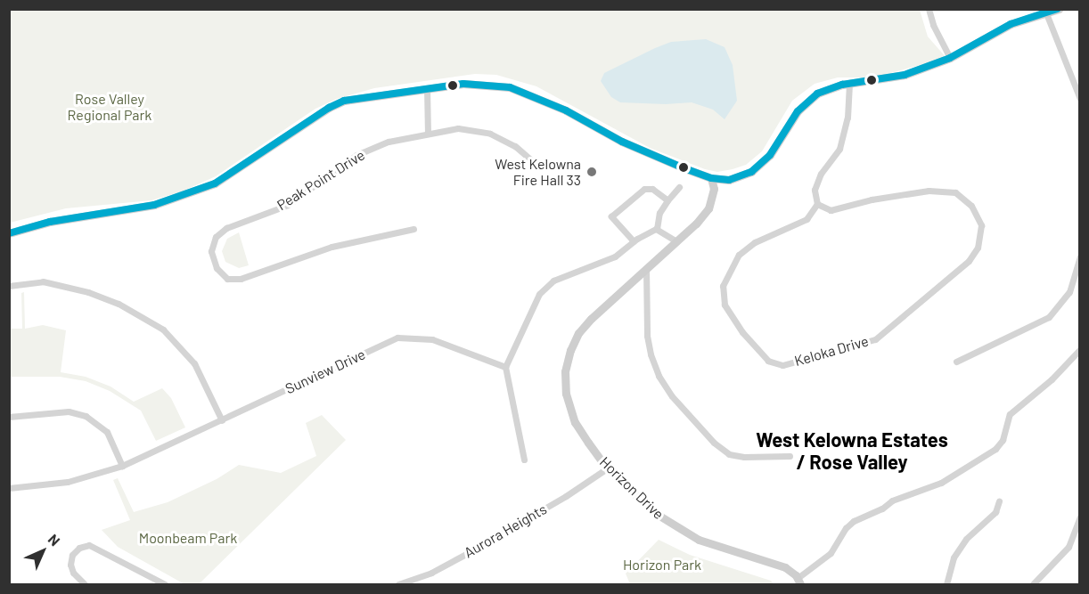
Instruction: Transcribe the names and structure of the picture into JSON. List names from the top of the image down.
{
  "streets": {
    "street": [
      "Peak Point Drive",
      "Keloka Drive",
      "Sunview Drive",
      "Horizon Drive",
      "Aurora Heights"
    ]
  },
  "crossings": [
    ["Horizon Drive", "Aurora Heights"]
  ],
  "districts": ["West Kelowna Estates / Rose Valley"],
  "parks": ["Rose Valley Regional Park", "Moonbeam Park", "Horizon Park"],
  "places": ["West Kelowna Fire Hall 33"],
  "north": "top right"
}
